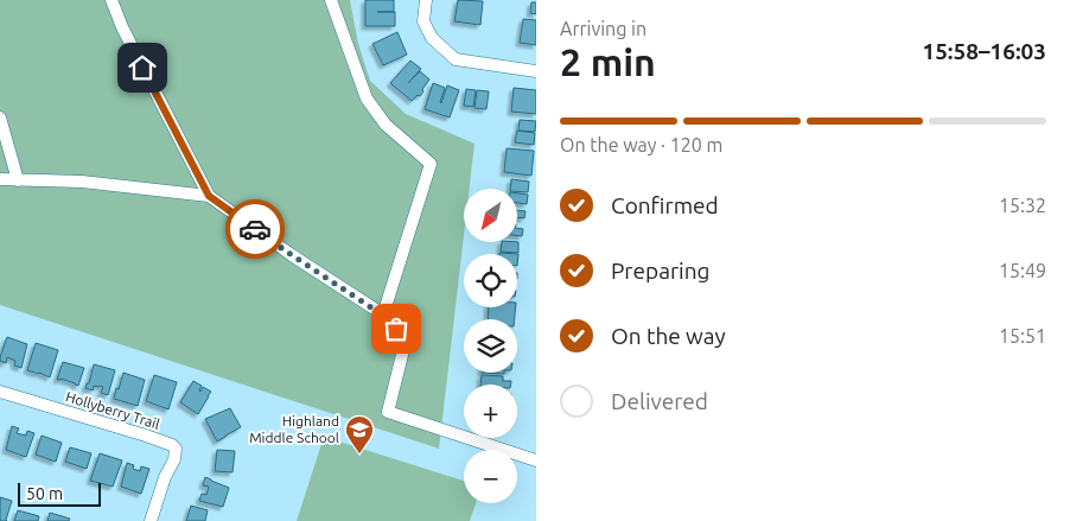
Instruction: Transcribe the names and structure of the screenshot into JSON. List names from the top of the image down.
{
  "streets": {
    "street": ["Hollyberry Trail"]
  },
  "places": {
    "school or university": ["Highland Middle School"]
  },
  "scale_bar": "50 m",
  "north": "bottom left",
  "page": {
    "heading": ["2 min", "Arriving in", "15:58–16:03"],
    "bar": "On the way · 120 m",
    "list": [
      ["Confirmed", "15:32"],
      ["Preparing", "15:49"],
      ["On the way", "15:51"],
      "Delivered"
    ],
    "map_buttons": ["+", "−"],
    "scale": "50 m"
  }
}
